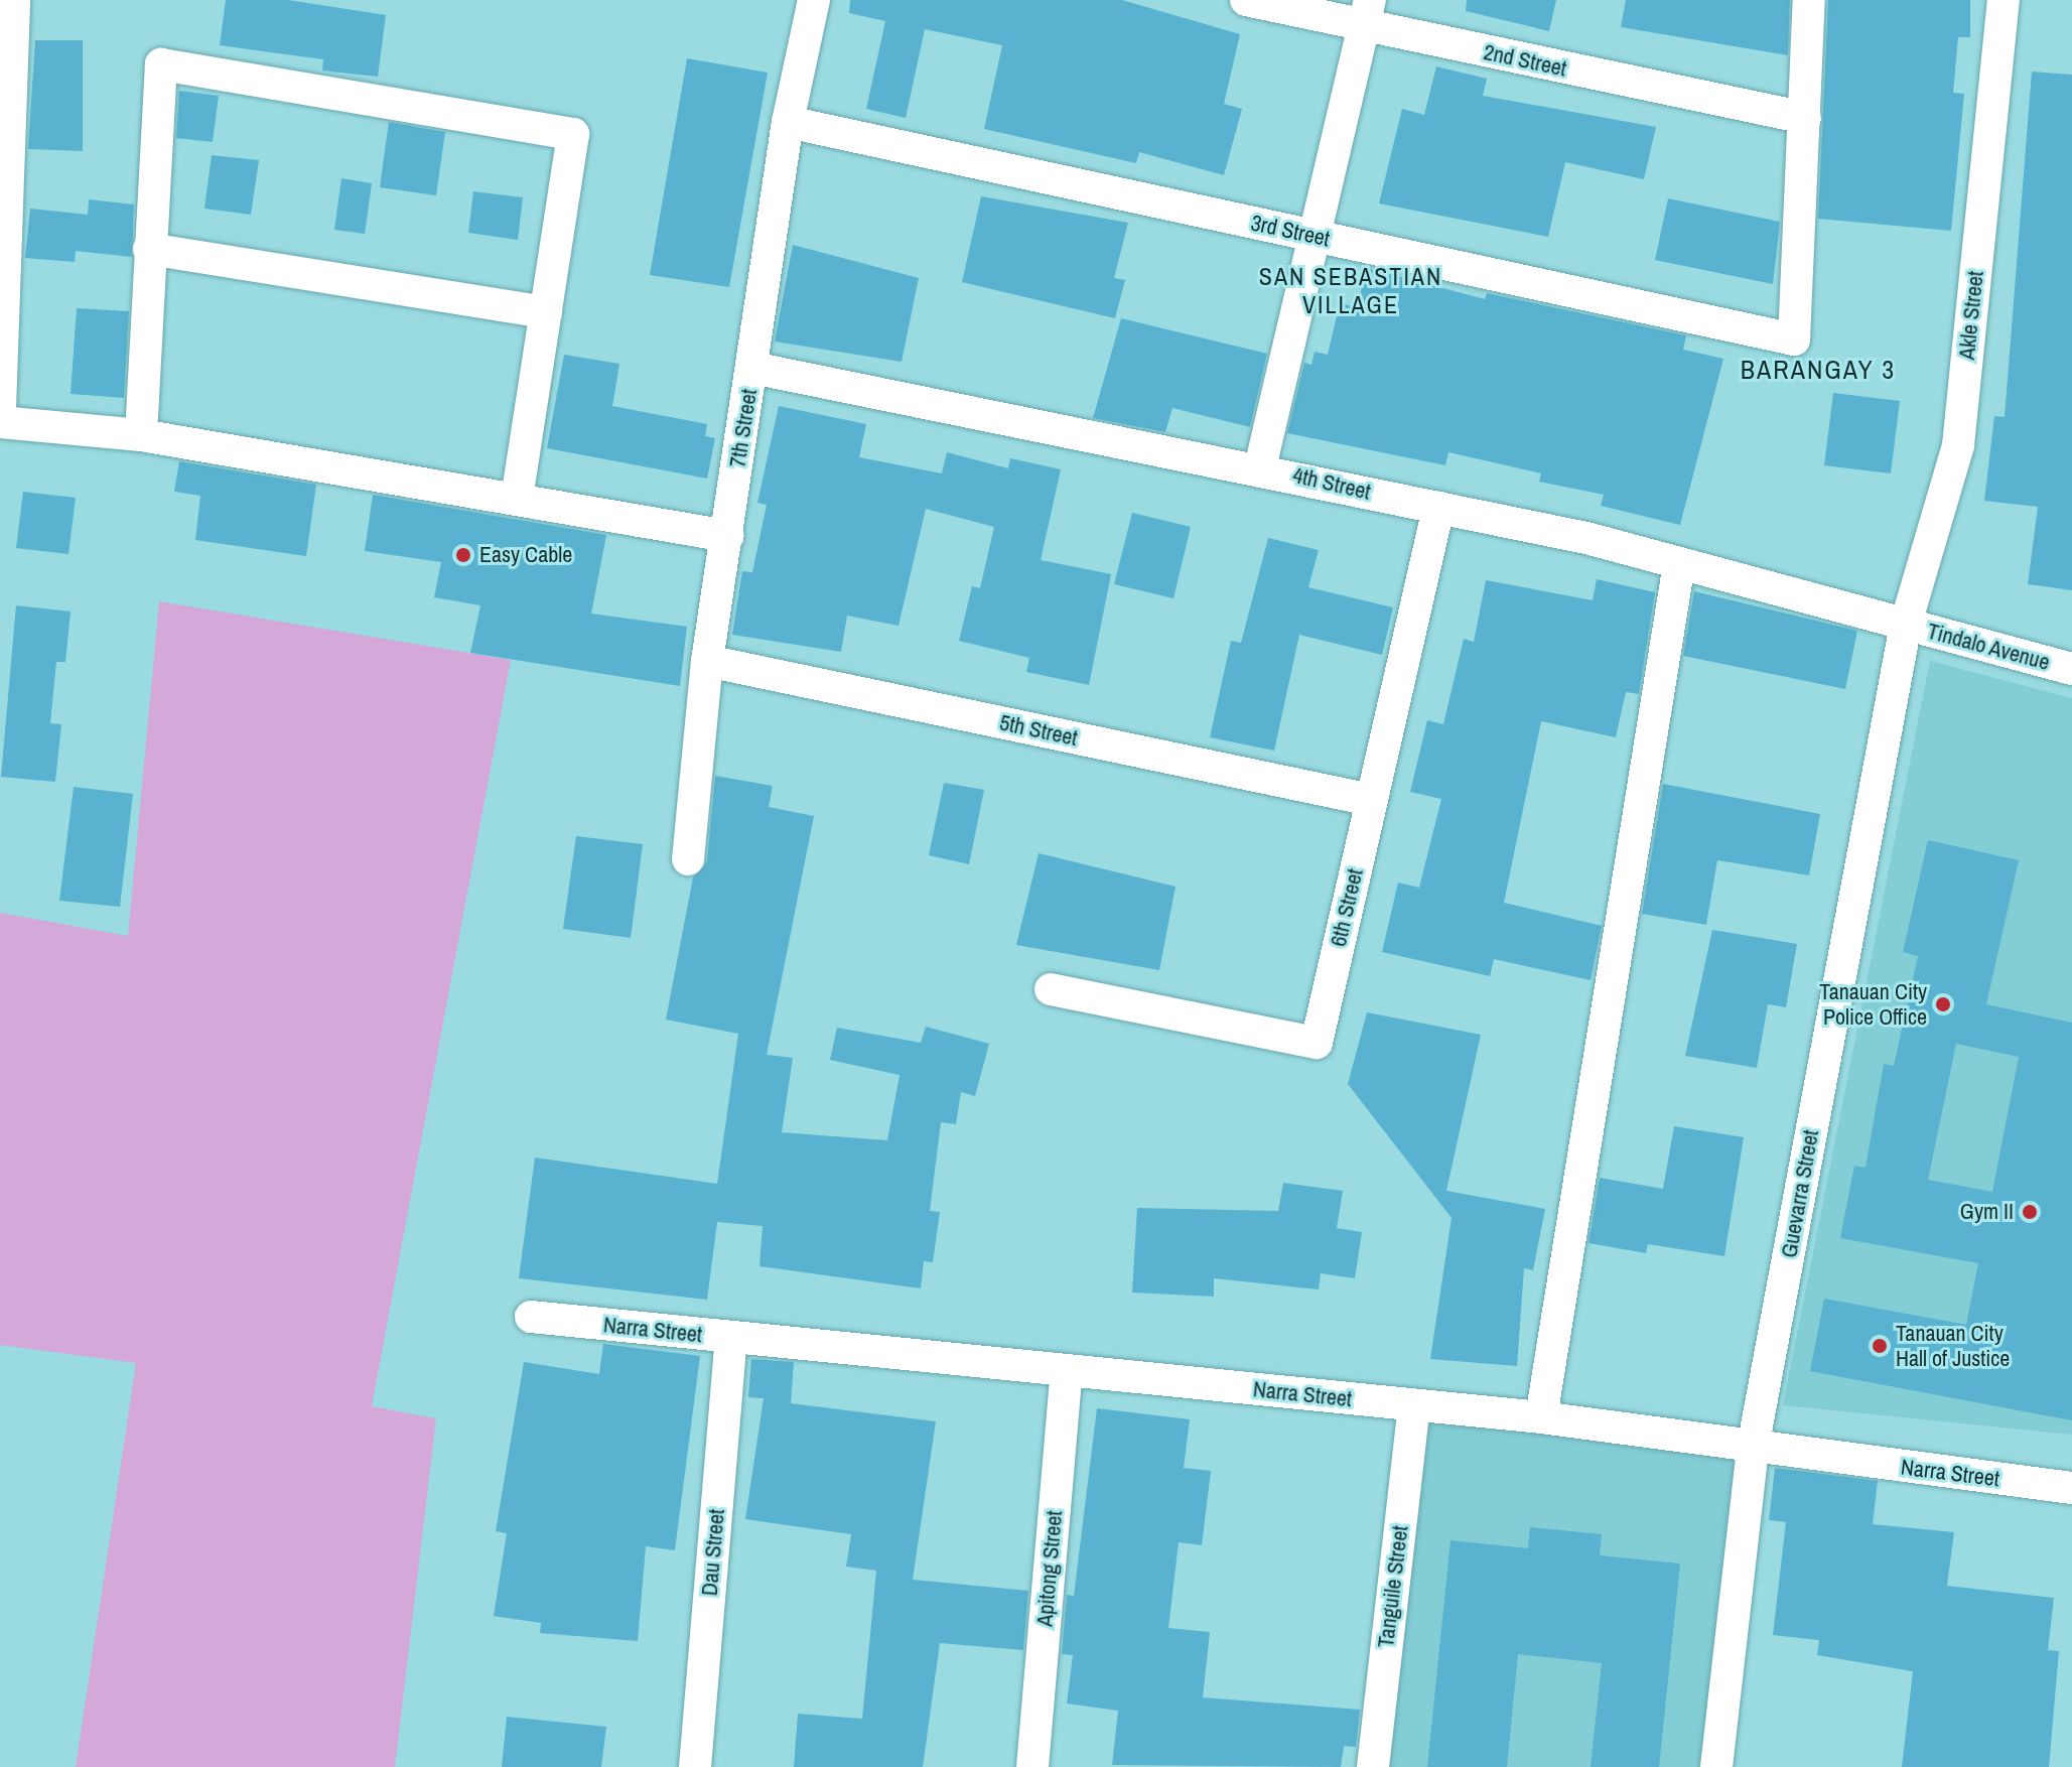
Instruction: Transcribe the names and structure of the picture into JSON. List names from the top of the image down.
{
  "streets": {
    "street": [
      "2nd Street",
      "3rd Street",
      "Akle Street",
      "7th Street",
      "4th Street",
      "Tindalo Avenue",
      "5th Street",
      "6th Street",
      "Guevarra Street",
      "Narra Street",
      "Dau Street",
      "Apitong Street",
      "Tanguile Street"
    ]
  },
  "crossings": [
    ["2nd Street", "3rd Street"],
    ["3rd Street", "7th Street"],
    ["Akle Street", "4th Street"],
    ["Akle Street", "Tindalo Avenue"],
    ["Akle Street", "Guevarra Street"],
    ["7th Street", "4th Street"],
    ["7th Street", "5th Street"],
    ["4th Street", "Tindalo Avenue"],
    ["4th Street", "6th Street"],
    ["4th Street", "Guevarra Street"],
    ["Tindalo Avenue", "Guevarra Street"],
    ["5th Street", "6th Street"],
    ["Guevarra Street", "Narra Street"],
    ["Narra Street", "Dau Street"],
    ["Narra Street", "Apitong Street"],
    ["Narra Street", "Tanguile Street"]
  ],
  "districts": ["SAN SEBASTIAN VILLAGE", "BARANGAY 3"],
  "places": [
    "Easy Cable",
    "Tanauan City Police Office",
    "Gym II",
    "Tanauan City Hall of Justice"
  ]
}
